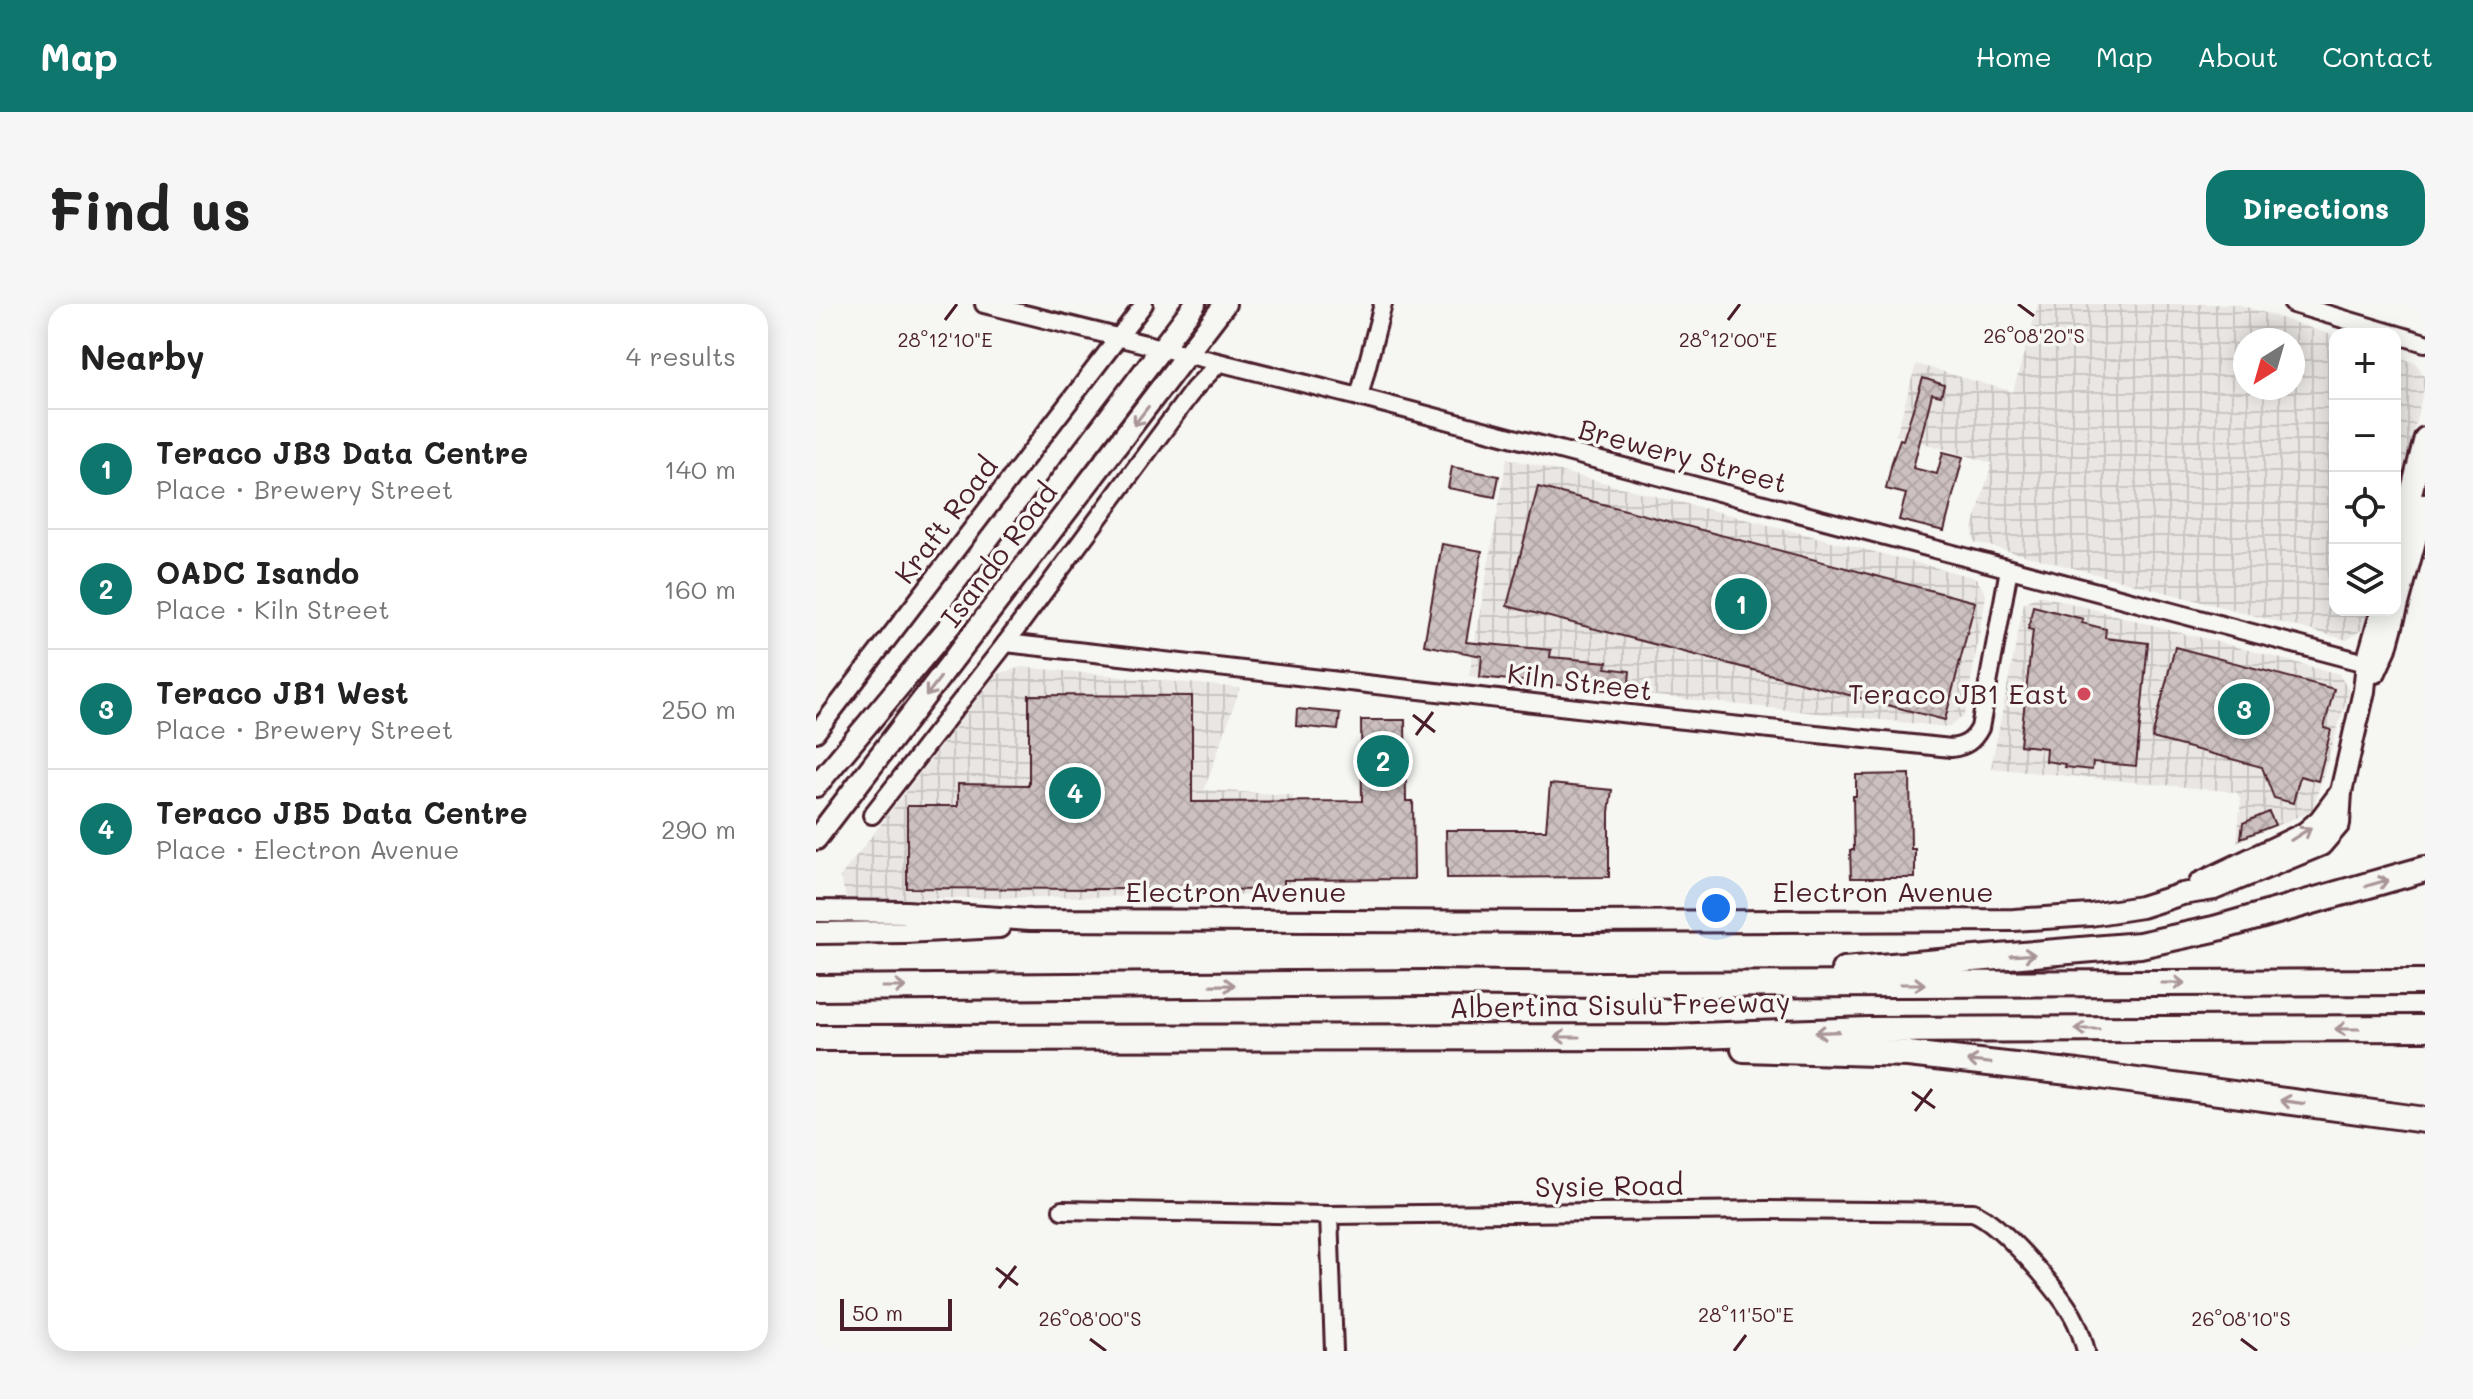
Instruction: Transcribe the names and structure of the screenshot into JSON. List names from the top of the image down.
{
  "streets": {
    "highway": ["Albertina Sisulu Freeway"],
    "main road": ["Isando Road", "Electron Avenue"],
    "street": [
      "Brewery Street",
      "Kraft Road",
      "Kiln Street",
      "Sysie Road"
    ]
  },
  "crossings": [
    ["Brewery Street", "Kraft Road"],
    ["Brewery Street", "Isando Road"],
    ["Brewery Street", "Kiln Street"],
    ["Brewery Street", "Electron Avenue"]
  ],
  "places": ["Teraco JB1 East"],
  "scale_bar": "50 m",
  "north": "bottom left",
  "page": {
    "header": "Map",
    "nav": [
      "Home",
      "Map",
      "About",
      "Contact"
    ],
    "buttons": "Directions",
    "title": "Find us",
    "heading": ["Nearby", "4 results"],
    "map_buttons": ["+", "−"],
    "list": [
      {
        "mark": "1",
        "name": "Teraco JB3 Data Centre",
        "note": "Place · Brewery Street",
        "value": "140 m"
      },
      {
        "mark": "2",
        "name": "OADC Isando",
        "note": "Place · Kiln Street",
        "value": "160 m"
      },
      {
        "mark": "3",
        "name": "Teraco JB1 West",
        "note": "Place · Brewery Street",
        "value": "250 m"
      },
      {
        "mark": "4",
        "name": "Teraco JB5 Data Centre",
        "note": "Place · Electron Avenue",
        "value": "290 m"
      }
    ],
    "pins": [
      "1",
      "3",
      "2",
      "4"
    ],
    "scale": "50 m"
  },
  "coordinates": [
    "26°08'20\"S",
    "28°12'10\"E",
    "28°12'00\"E",
    "28°11'50\"E",
    "26°08'00\"S",
    "26°08'10\"S"
  ]
}
